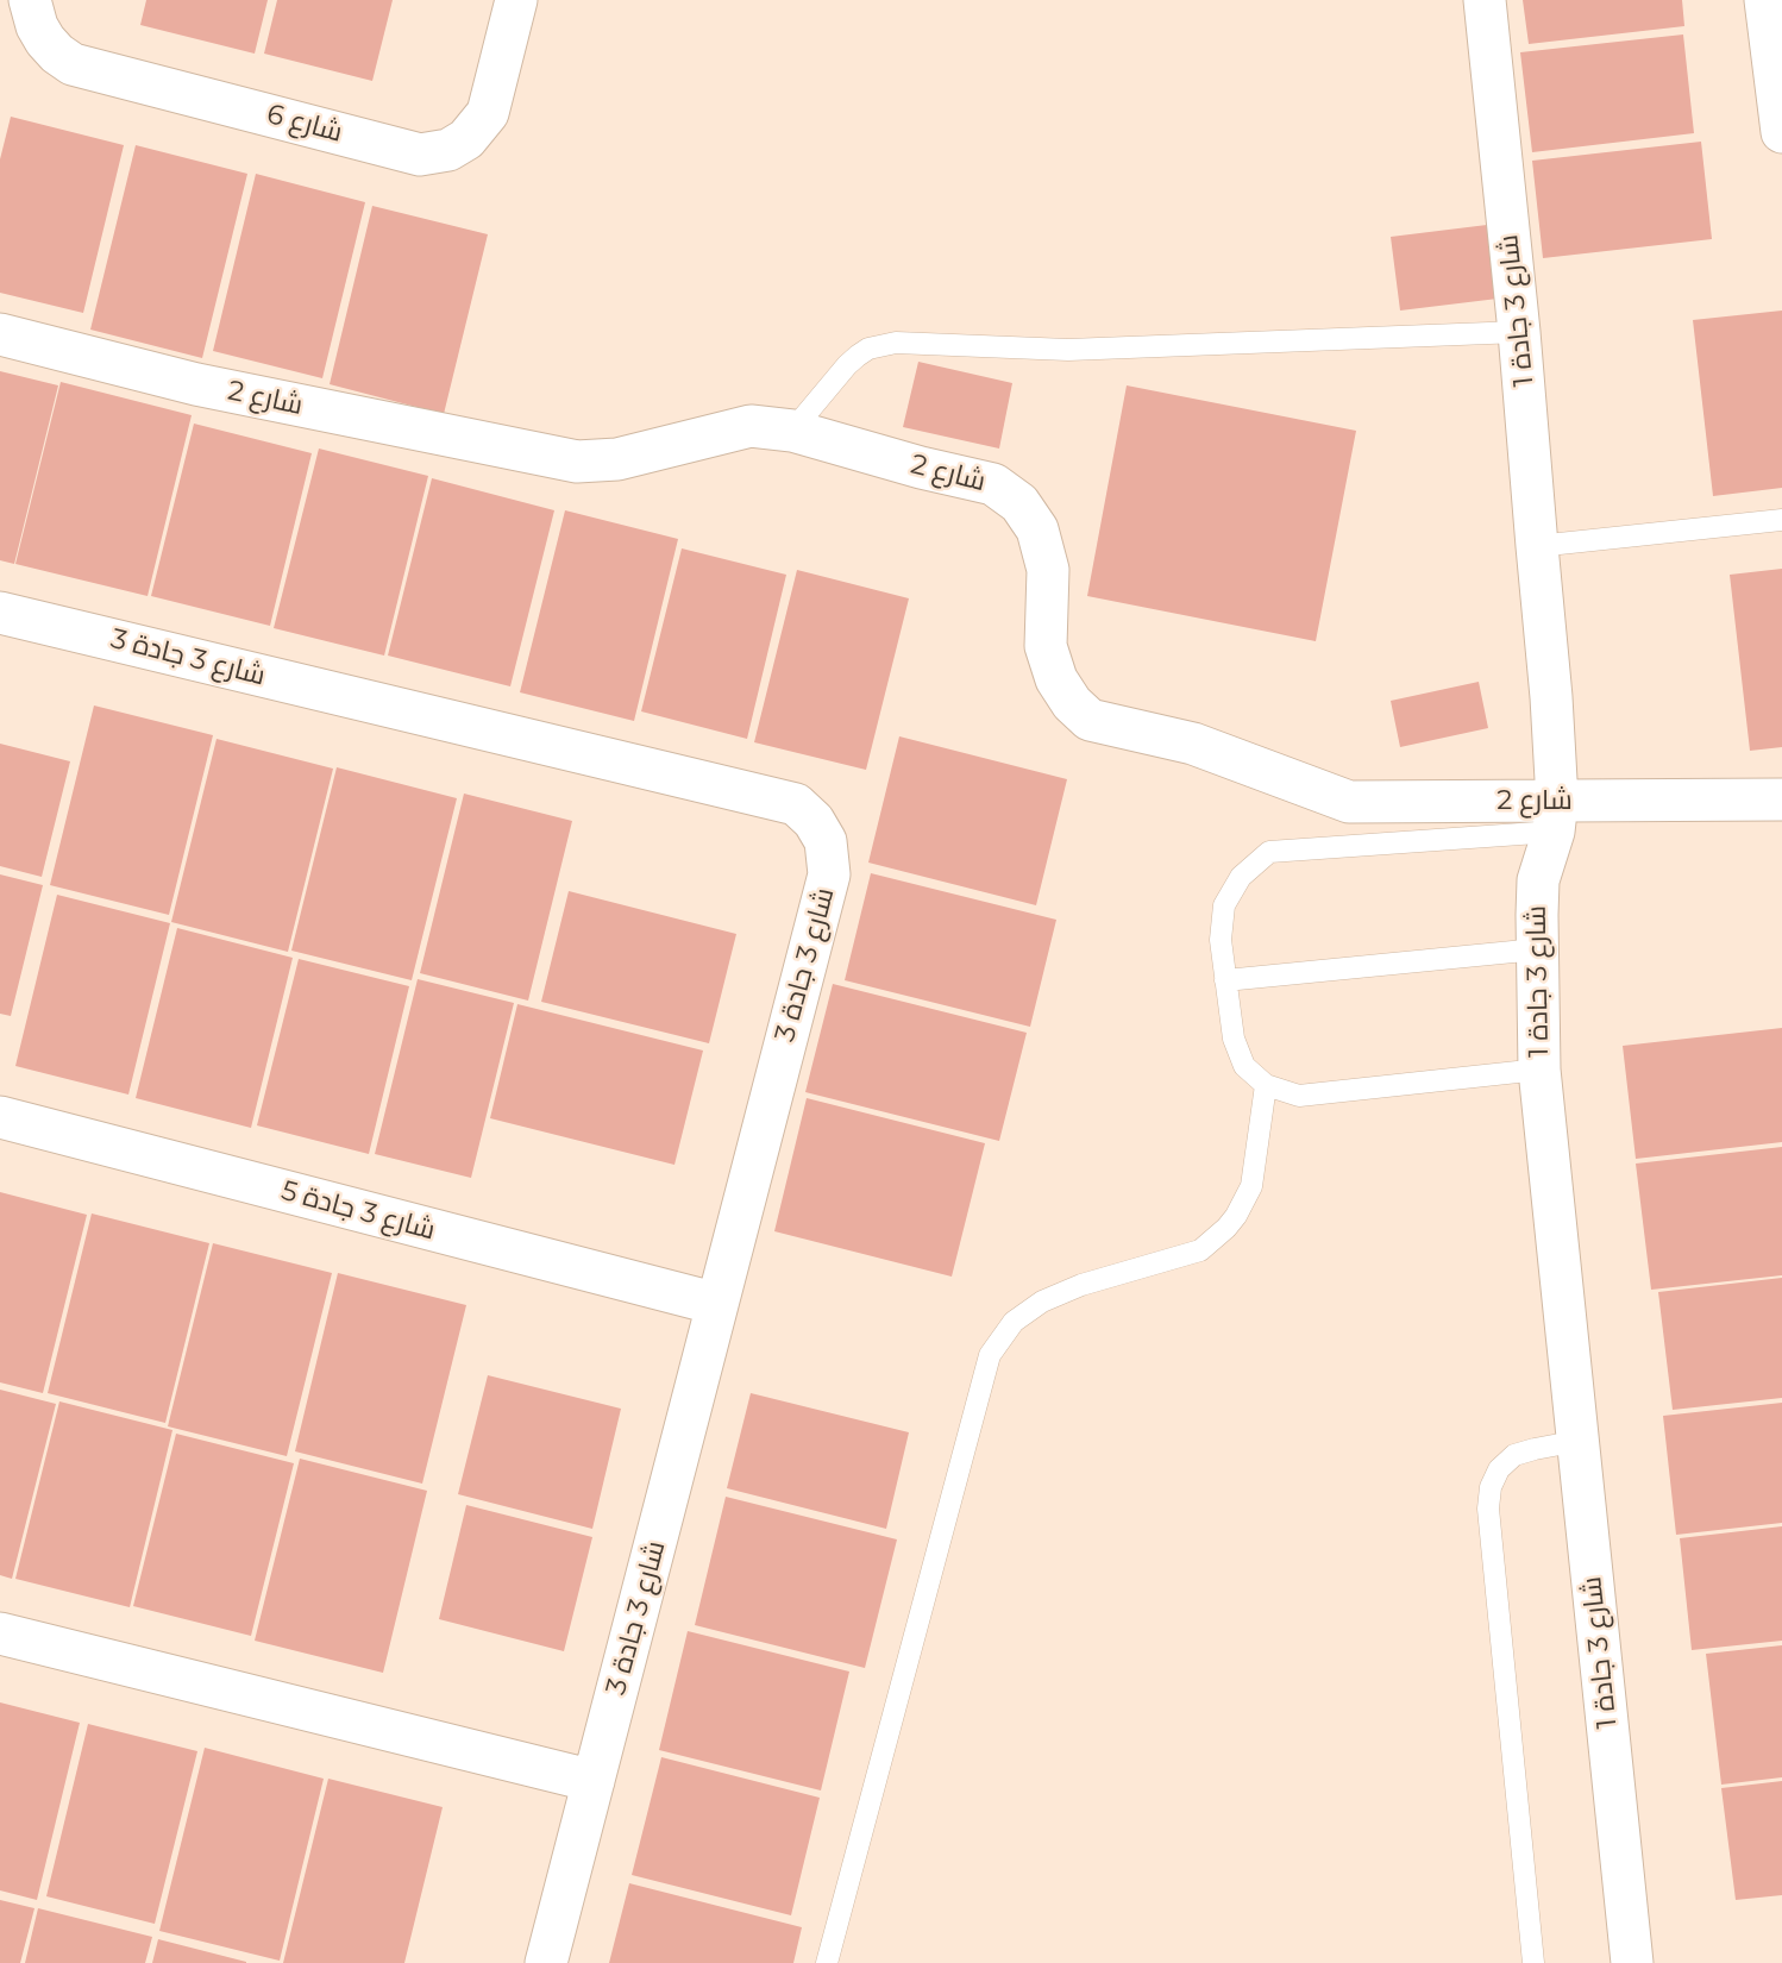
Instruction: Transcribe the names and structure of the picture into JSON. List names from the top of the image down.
{
  "streets": {
    "street": [
      "شارع 6",
      "شارع 3 جادة 1",
      "شارع 2",
      "شارع 3 جادة 3",
      "شارع 3 جادة 5"
    ]
  },
  "crossings": [
    ["شارع 3 جادة 1", "شارع 2"],
    ["شارع 3 جادة 3", "شارع 3 جادة 5"]
  ]
}
